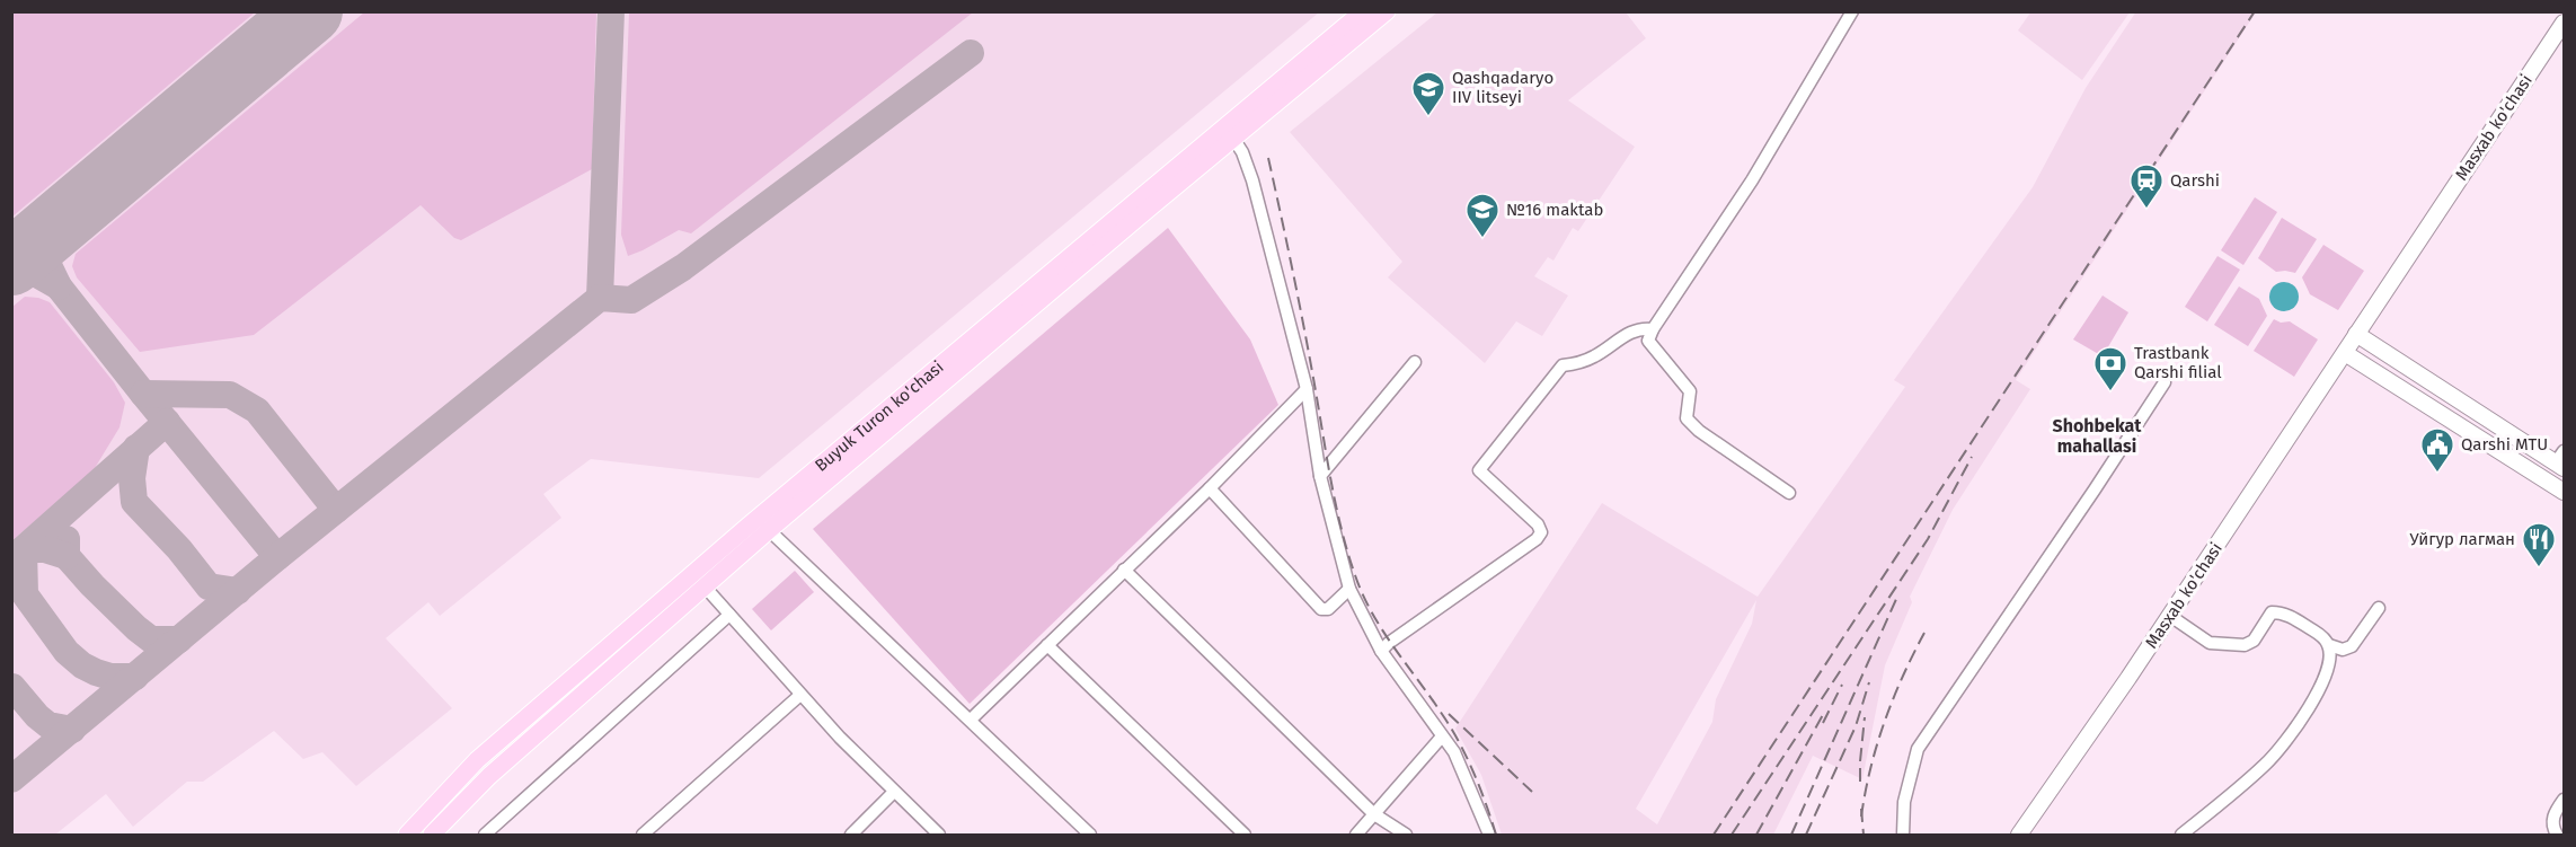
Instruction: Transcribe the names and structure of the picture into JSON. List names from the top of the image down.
{
  "streets": {
    "main road": ["Masxab ko'chasi", "Buyuk Turon ko'chasi"]
  },
  "districts": ["Shohbekat mahallasi"],
  "places": {
    "school or university": ["Qashqadaryo IIV litseyi", "№16 maktab"],
    "station": ["Qarshi"],
    "bank": ["Trastbank Qarshi filial"],
    "public building": ["Qarshi MTU"],
    "restaurant": ["Уйгур лагман"]
  }
}
